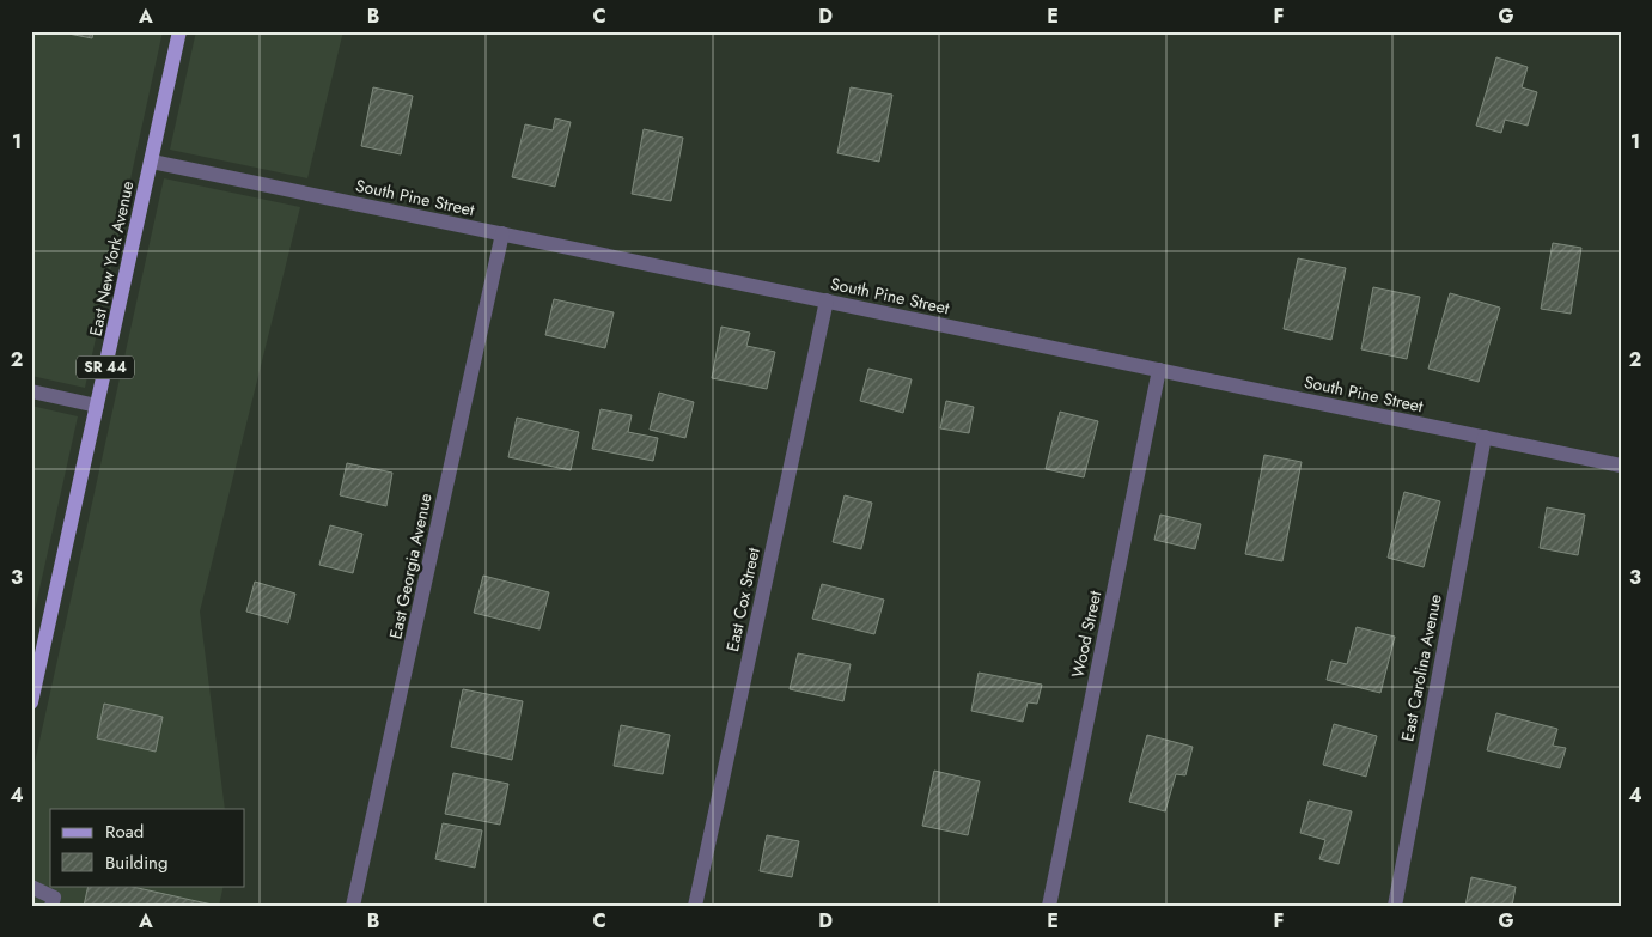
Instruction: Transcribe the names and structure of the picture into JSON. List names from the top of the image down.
{
  "streets": {
    "main road": ["East New York Avenue", "SR 44"],
    "street": [
      "South Pine Street",
      "East Georgia Avenue",
      "East Cox Street",
      "Wood Street",
      "East Carolina Avenue"
    ]
  },
  "crossings": [
    ["South Pine Street", "East New York Avenue"],
    ["South Pine Street", "East Georgia Avenue"],
    ["South Pine Street", "East Cox Street"],
    ["South Pine Street", "Wood Street"],
    ["South Pine Street", "East Carolina Avenue"]
  ],
  "legend": ["Road", "Building"],
  "grid": {
    "columns": [
      "A",
      "B",
      "C",
      "D",
      "E",
      "F",
      "G"
    ],
    "rows": [
      "1",
      "2",
      "3",
      "4"
    ]
  }
}
